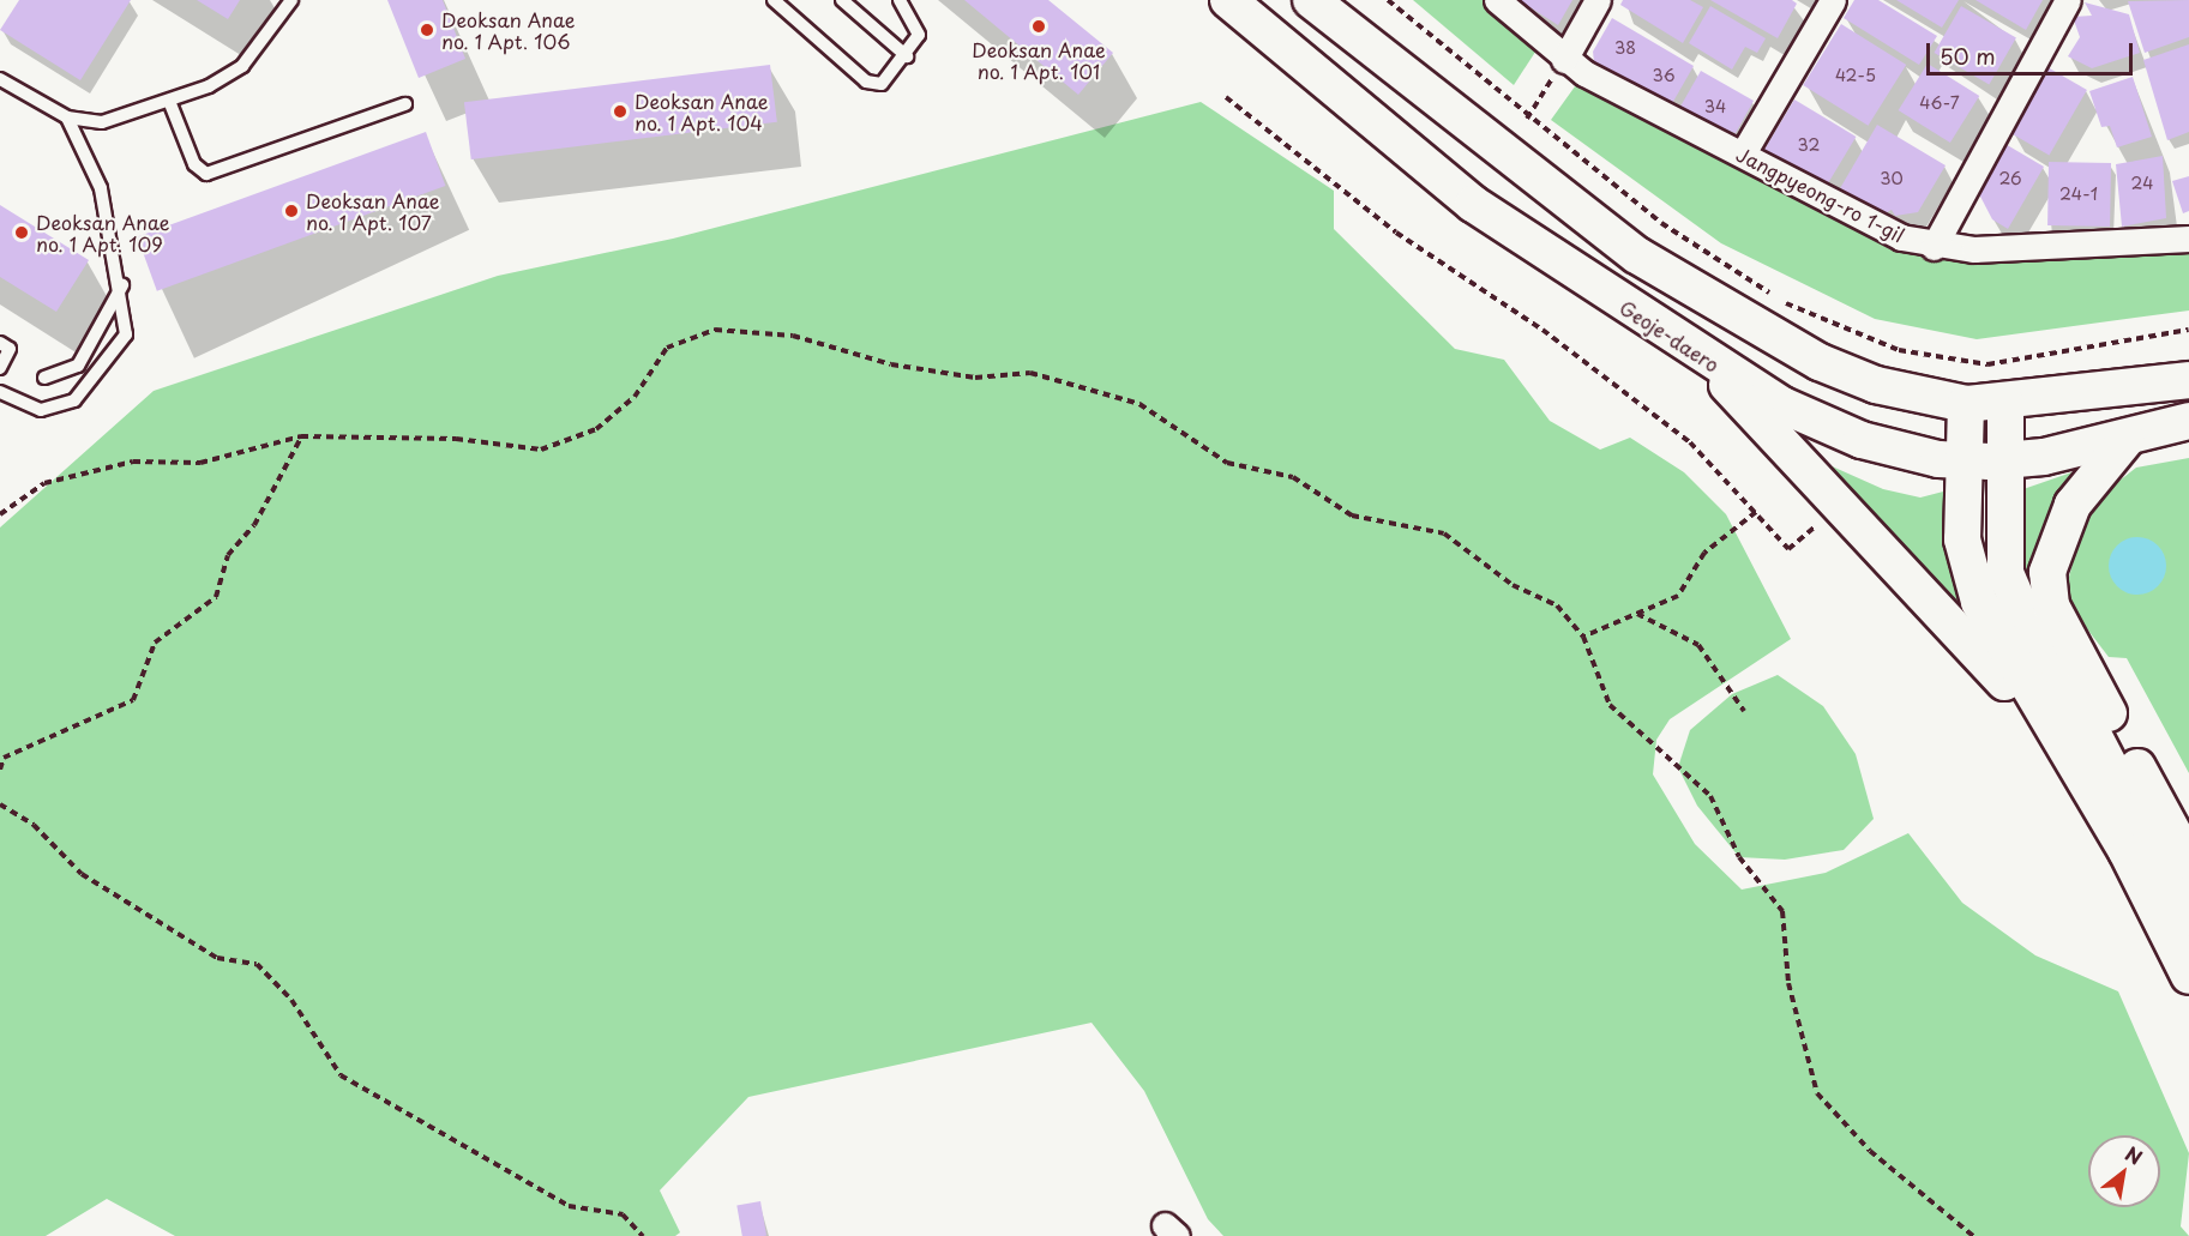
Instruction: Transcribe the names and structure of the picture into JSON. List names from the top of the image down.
{
  "streets": {
    "street": ["Jangpyeong-ro 1-gil", "Geoje-daero"]
  },
  "places": [
    "Deoksan Anae no. 1 Apt. 101",
    "Deoksan Anae no. 1 Apt. 106",
    "Deoksan Anae no. 1 Apt. 104",
    "Deoksan Anae no. 1 Apt. 107",
    "Deoksan Anae no. 1 Apt. 109"
  ],
  "house_numbers": [
    "38",
    "36",
    "42-5",
    "46-7",
    "34",
    "32",
    "30",
    "26",
    "24",
    "24-1"
  ],
  "scale_bar": "50 m",
  "north": "top right"
}
